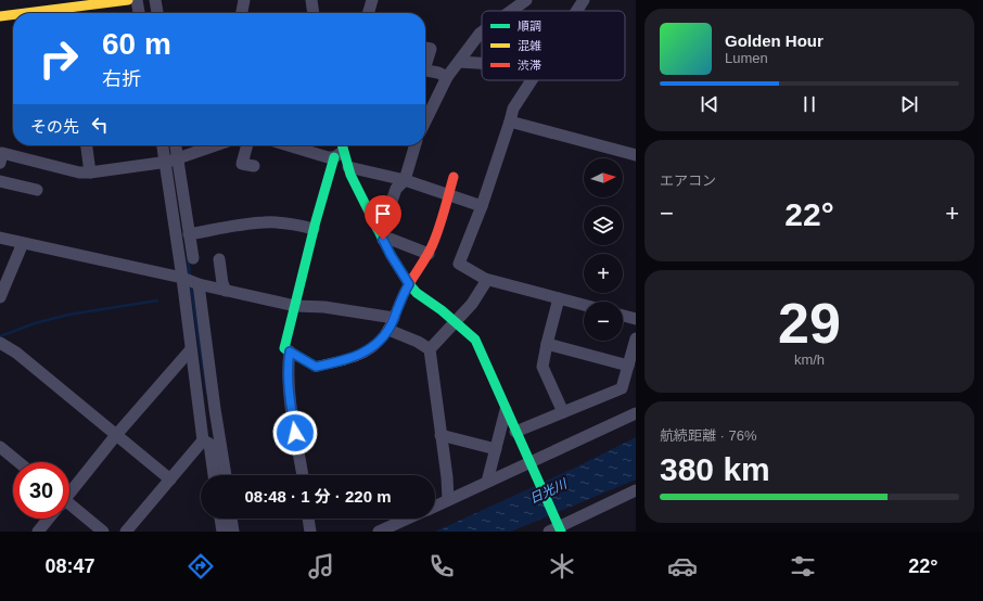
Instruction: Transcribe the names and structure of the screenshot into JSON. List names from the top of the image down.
{
  "water": ["日光川"],
  "legend": ["順調", "混雑", "渋滞"],
  "north": "right",
  "page": {
    "turn": ["60 m", "右折"],
    "song": ["Golden Hour", "Lumen"],
    "then": "その先",
    "tile": [
      "エアコン",
      ["29", "km/h"],
      ["航続距離 · 76%", "380 km"]
    ],
    "map_buttons": ["+", "−"],
    "heat": ["−", "22°", "+"],
    "limit": "30",
    "trip": "08:48 · 1 分 · 220 m",
    "tabs": ["08:47", "22°"]
  }
}
